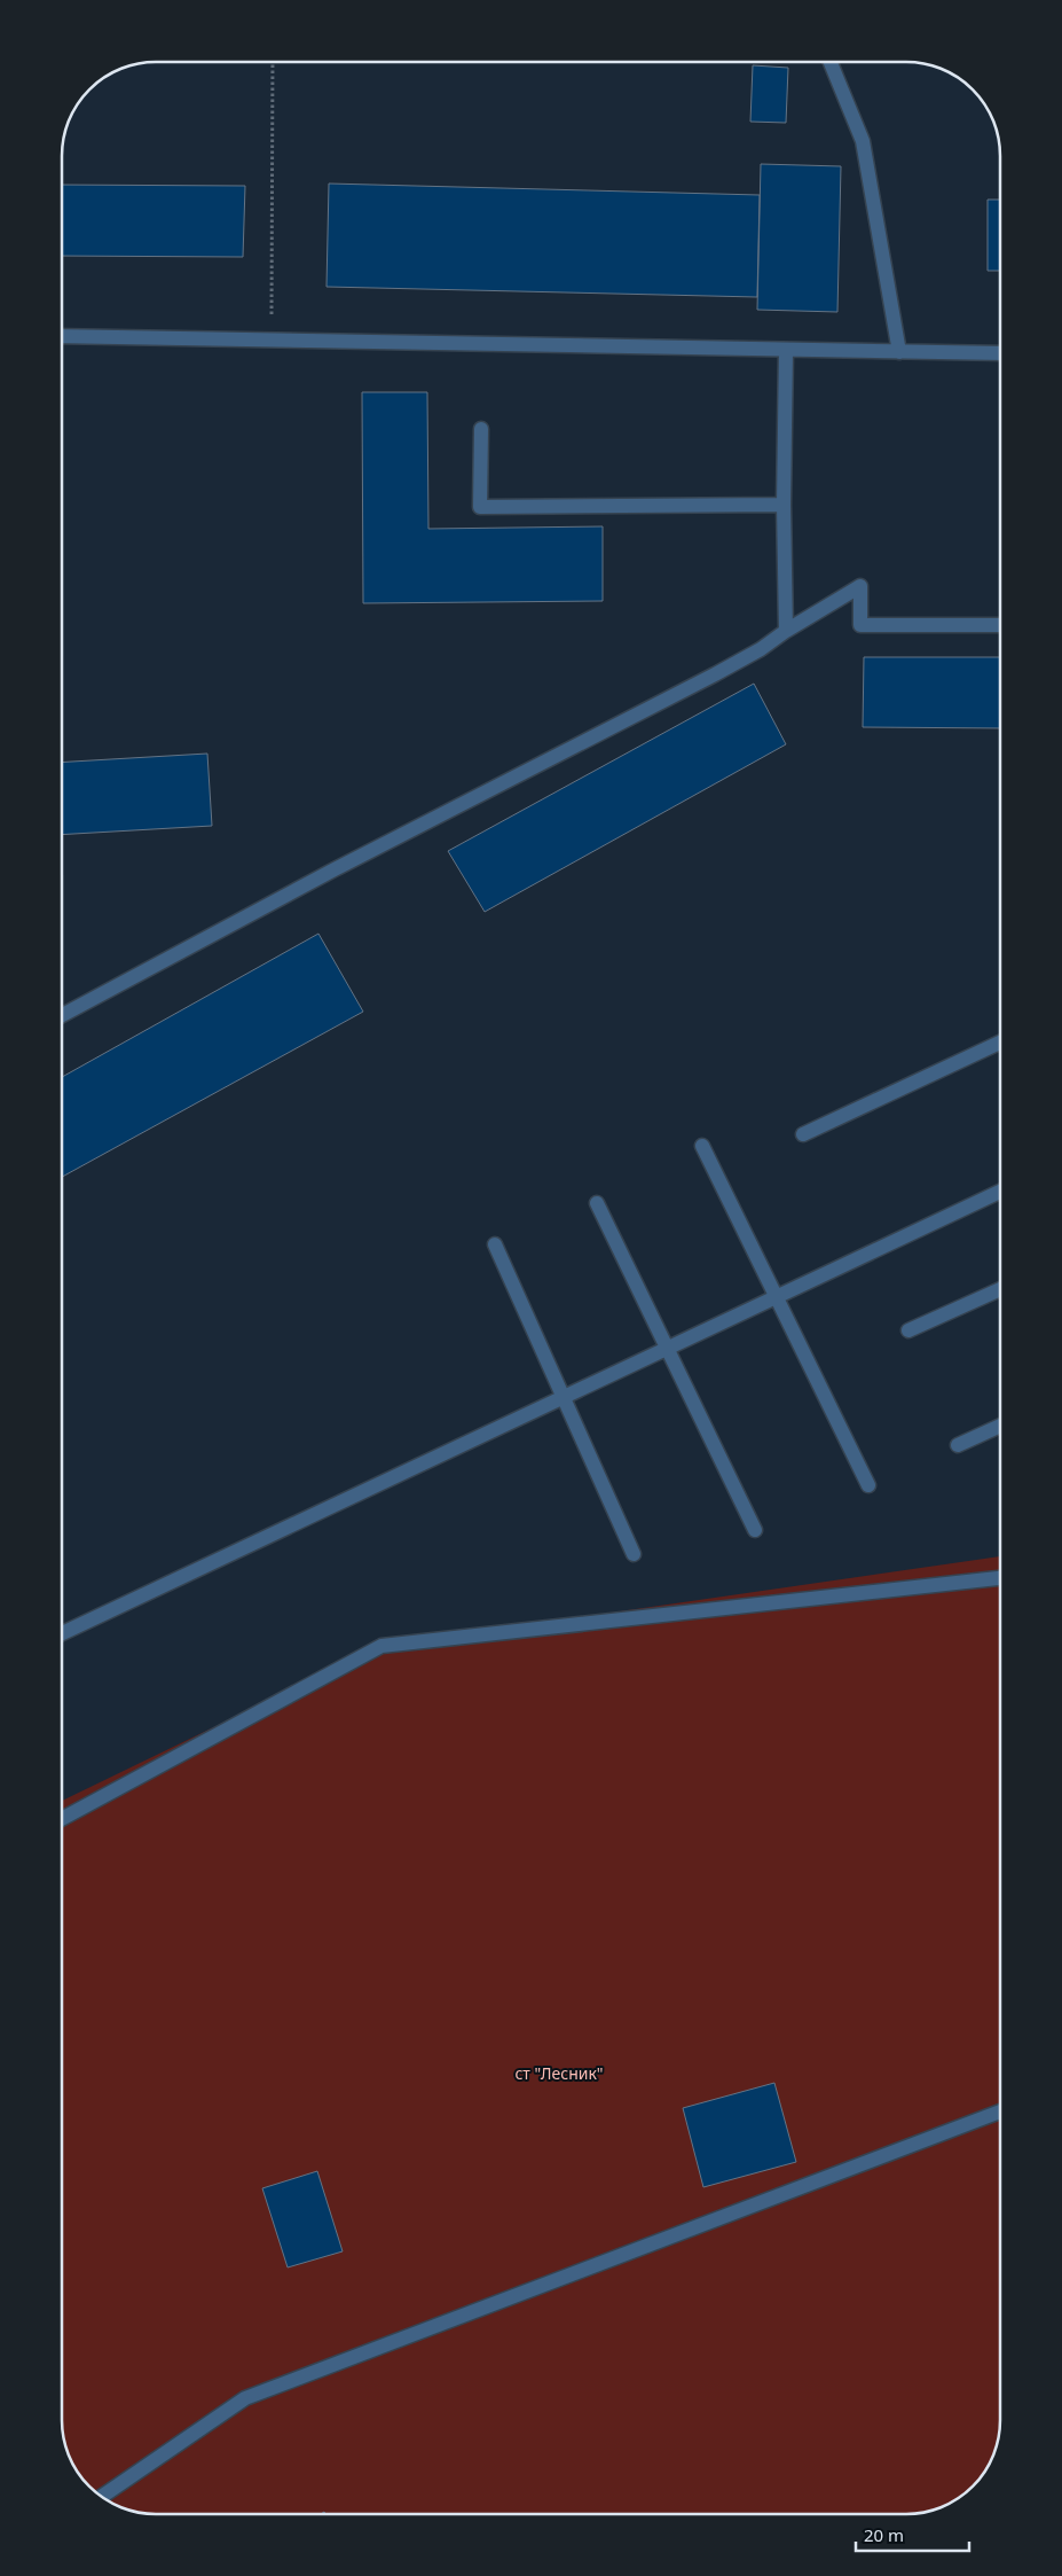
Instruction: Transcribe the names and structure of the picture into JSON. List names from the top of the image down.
{
  "parks": ["ст \"Лесник\""],
  "scale_bar": "20 m"
}
